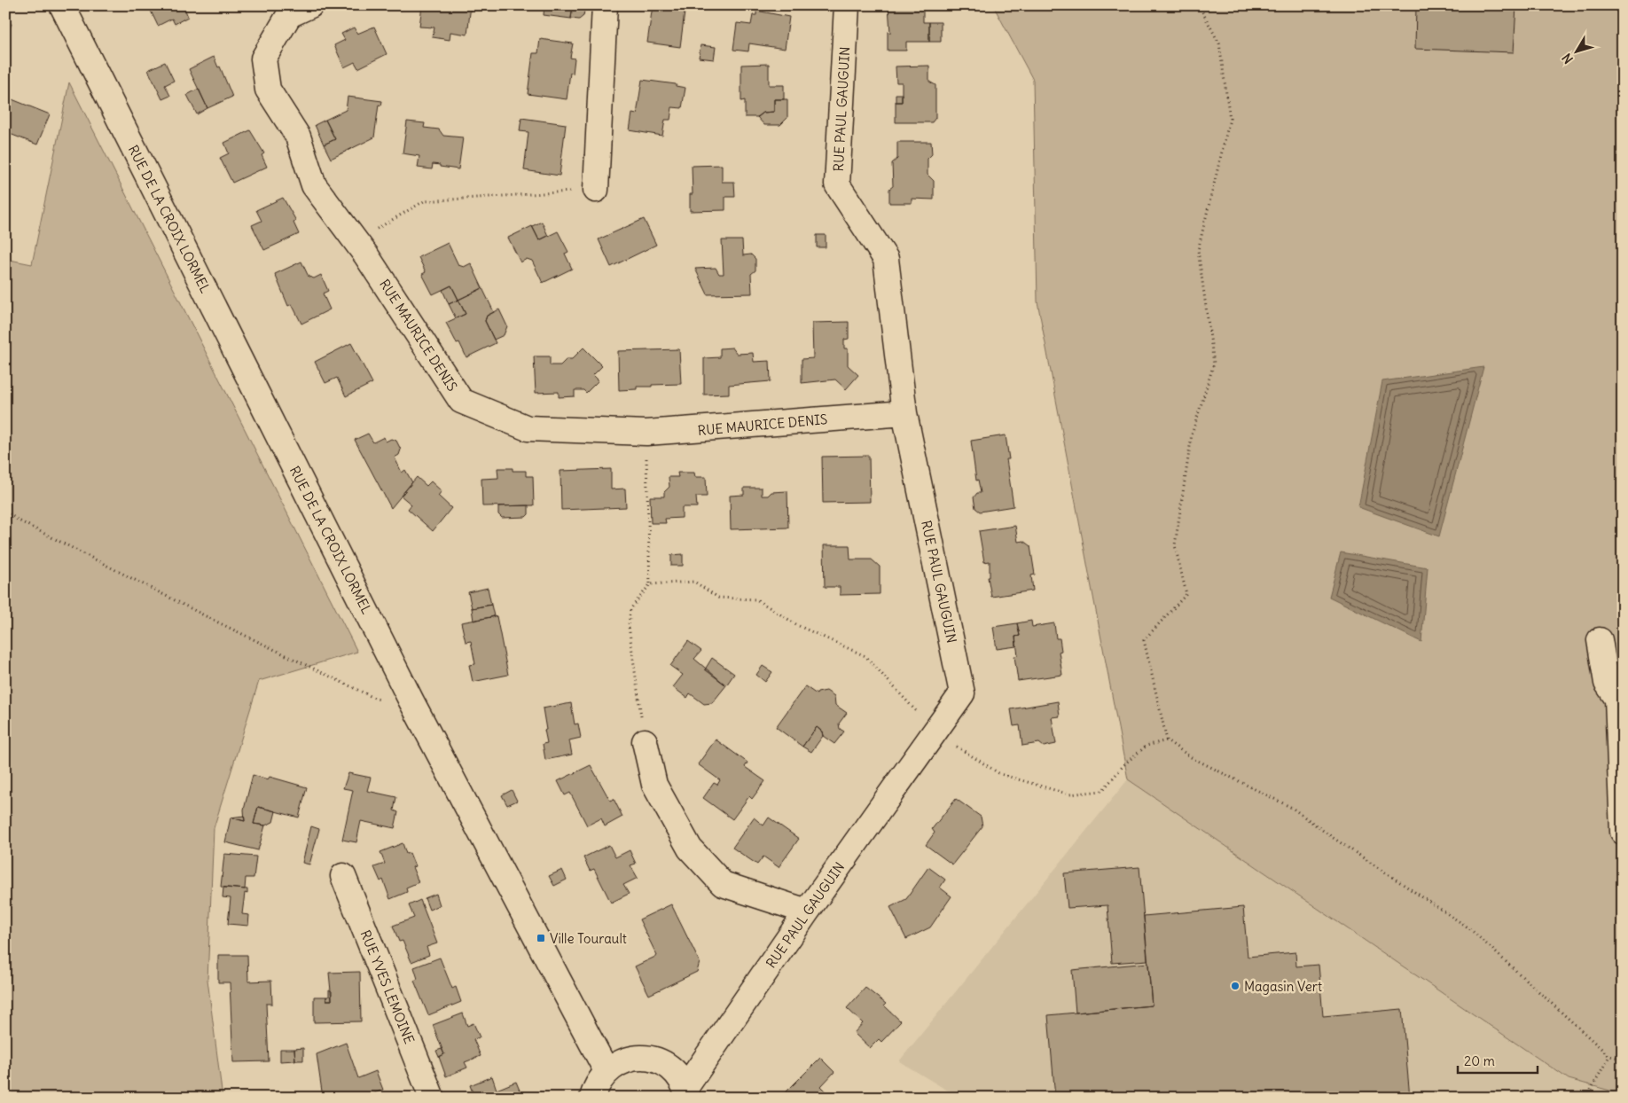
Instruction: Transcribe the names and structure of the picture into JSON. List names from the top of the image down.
{
  "streets": {
    "street": [
      "RUE PAUL GAUGUIN",
      "RUE DE LA CROIX LORMEL",
      "RUE MAURICE DENIS",
      "RUE YVES LEMOINE"
    ]
  },
  "crossings": [
    ["RUE PAUL GAUGUIN", "RUE MAURICE DENIS"]
  ],
  "places": {
    "transit": ["Ville Tourault"],
    "other": ["Magasin Vert"]
  },
  "scale_bar": "20 m",
  "north": "bottom left"
}
